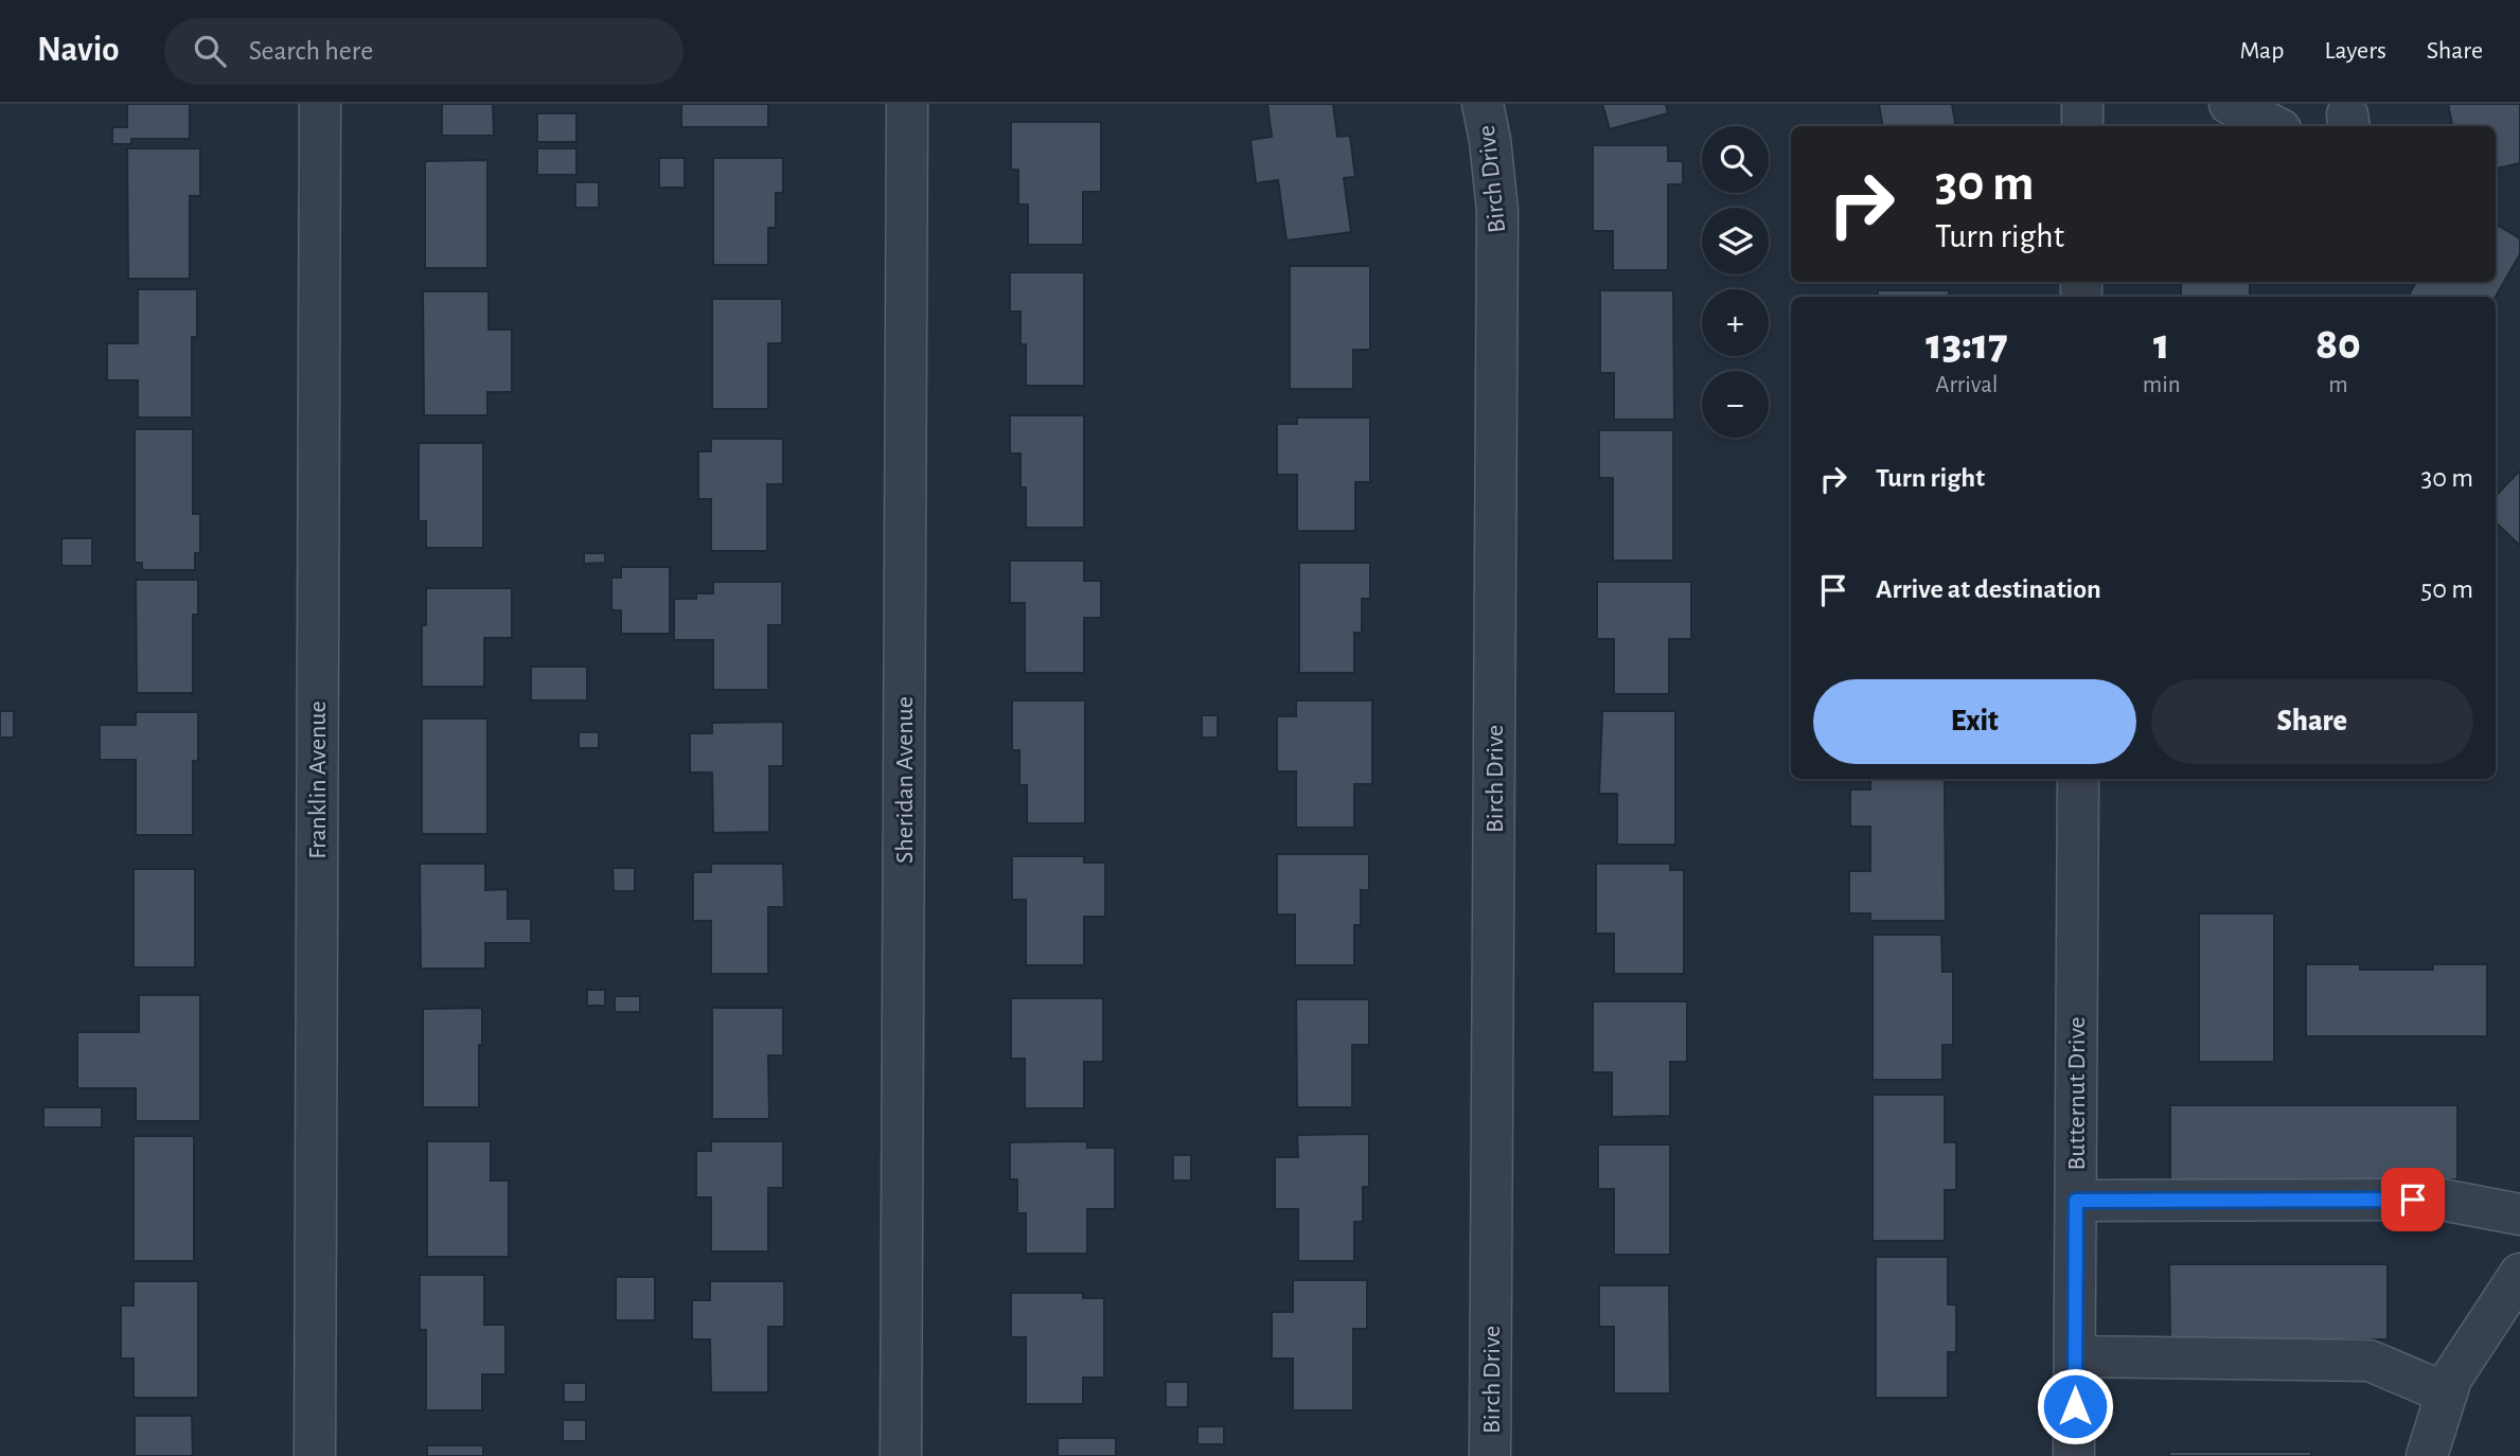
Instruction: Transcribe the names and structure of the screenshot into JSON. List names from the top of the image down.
{
  "streets": {
    "street": [
      "Birch Drive",
      "Franklin Avenue",
      "Sheridan Avenue",
      "Butternut Drive"
    ]
  },
  "page": {
    "header": "Navio",
    "search": "Search here",
    "nav": ["Map", "Layers", "Share"],
    "map_buttons": ["+", "−"],
    "turn": ["30 m", "Turn right"],
    "eta": [
      "13:17",
      "Arrival",
      "1",
      "min",
      "80",
      "m"
    ],
    "list": [
      {
        "name": "Turn right",
        "value": "30 m"
      },
      {
        "name": "Arrive at destination",
        "value": "50 m"
      }
    ],
    "buttons": ["Exit", "Share"]
  }
}
